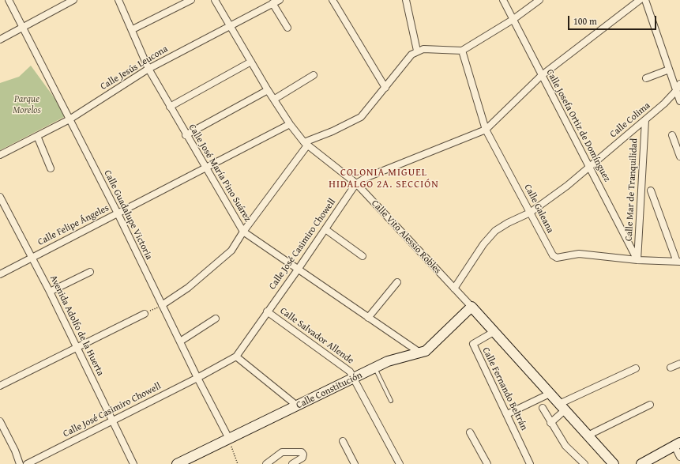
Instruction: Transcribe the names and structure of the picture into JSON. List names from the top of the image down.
{
  "streets": {
    "street": [
      "Calle Jesús Leucona",
      "Calle Colima",
      "Calle Josefa Ortiz de Domínguez",
      "Calle José María Pino Suárez",
      "Calle Mar de Tranquilidad",
      "Calle Galeana",
      "Calle Guadalupe Victoria",
      "Calle Felipe Ángeles",
      "Calle Vito Alessio Robles",
      "Calle José Casimiro Chowell",
      "Avenida Adolfo de la Huerta",
      "Calle Salvador Allende",
      "Calle Fernando Beltrán",
      "Calle Constitución"
    ]
  },
  "crossings": [
    ["Calle Jesús Leucona", "Calle José María Pino Suárez"],
    ["Calle Jesús Leucona", "Calle Guadalupe Victoria"],
    ["Calle Jesús Leucona", "Calle Vito Alessio Robles"],
    ["Calle Colima", "Calle Josefa Ortiz de Domínguez"],
    ["Calle Colima", "Calle Mar de Tranquilidad"],
    ["Calle Colima", "Calle Galeana"],
    ["Calle Colima", "Calle Vito Alessio Robles"],
    ["Calle Josefa Ortiz de Domínguez", "Calle Mar de Tranquilidad"],
    ["Calle Josefa Ortiz de Domínguez", "Calle Galeana"],
    ["Calle Josefa Ortiz de Domínguez", "Calle José Casimiro Chowell"],
    ["Calle José María Pino Suárez", "Calle Felipe Ángeles"],
    ["Calle José María Pino Suárez", "Calle José Casimiro Chowell"],
    ["Calle José María Pino Suárez", "Calle Constitución"],
    ["Calle Mar de Tranquilidad", "Calle Galeana"],
    ["Calle Galeana", "Calle José Casimiro Chowell"],
    ["Calle Guadalupe Victoria", "Calle Felipe Ángeles"],
    ["Calle Guadalupe Victoria", "Calle José Casimiro Chowell"],
    ["Calle Guadalupe Victoria", "Calle Constitución"],
    ["Calle Felipe Ángeles", "Calle Vito Alessio Robles"],
    ["Calle Felipe Ángeles", "Avenida Adolfo de la Huerta"],
    ["Calle Vito Alessio Robles", "Calle José Casimiro Chowell"],
    ["Calle Vito Alessio Robles", "Calle Fernando Beltrán"],
    ["Calle Vito Alessio Robles", "Calle Constitución"],
    ["Calle José Casimiro Chowell", "Avenida Adolfo de la Huerta"],
    ["Calle José Casimiro Chowell", "Calle Salvador Allende"],
    ["Calle Salvador Allende", "Calle Constitución"]
  ],
  "districts": ["COLONIA MIGUEL HIDALGO 2A. SECCIÓN"],
  "parks": ["Parque Morelos"],
  "scale_bar": "100 m"
}
